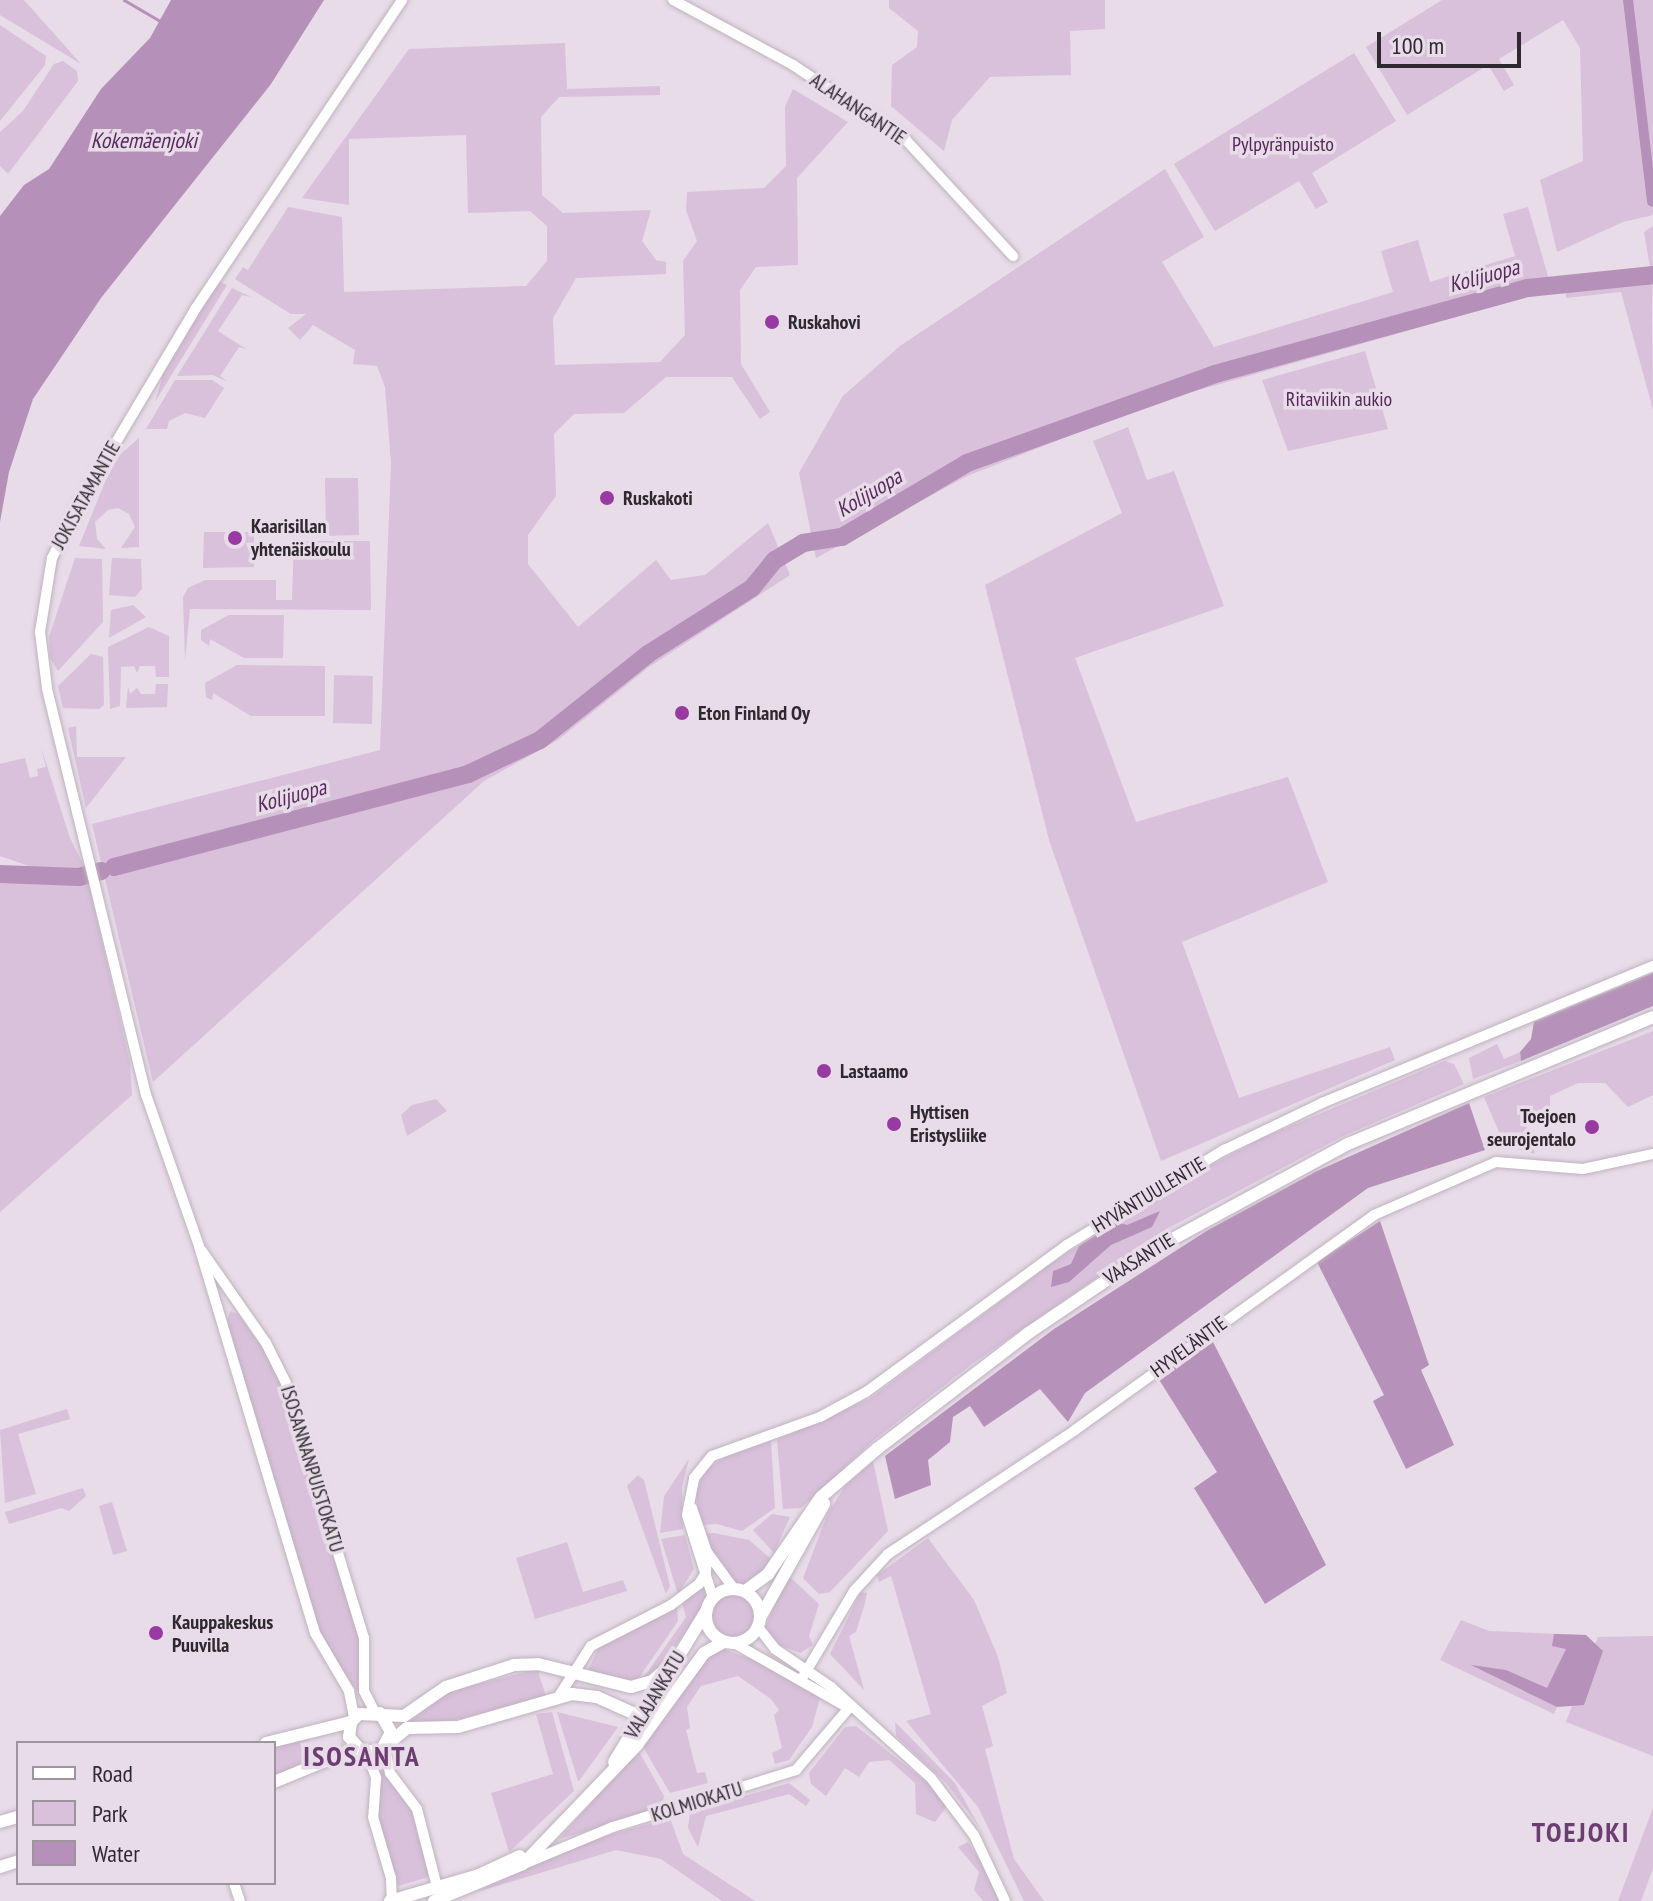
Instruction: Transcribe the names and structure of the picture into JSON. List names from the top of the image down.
{
  "streets": {
    "main road": ["VAASANTIE", "VALAJANKATU"],
    "street": [
      "ALAHANGANTIE",
      "JOKISATAMANTIE",
      "HYVÄNTUULENTIE",
      "HYVELÄNTIE",
      "ISOSANNANPUISTOKATU",
      "KOLMIOKATU"
    ]
  },
  "crossings": [
    ["JOKISATAMANTIE", "ISOSANNANPUISTOKATU"],
    ["HYVÄNTUULENTIE", "VAASANTIE"],
    ["HYVÄNTUULENTIE", "VALAJANKATU"],
    ["VAASANTIE", "VALAJANKATU"],
    ["VALAJANKATU", "KOLMIOKATU"]
  ],
  "districts": ["ISOSANTA", "TOEJOKI"],
  "water": ["Kokemäenjoki", "Kolijuopa"],
  "parks": ["Pylpyränpuisto", "Ritaviikin aukio"],
  "places": [
    "Ruskahovi",
    "Ruskakoti",
    "Kaarisillan yhtenäiskoulu",
    "Eton Finland Oy",
    "Lastaamo",
    "Hyttisen Eristysliike",
    "Toejoen seurojentalo",
    "Kauppakeskus Puuvilla"
  ],
  "legend": ["Road", "Park", "Water"],
  "scale_bar": "100 m"
}
